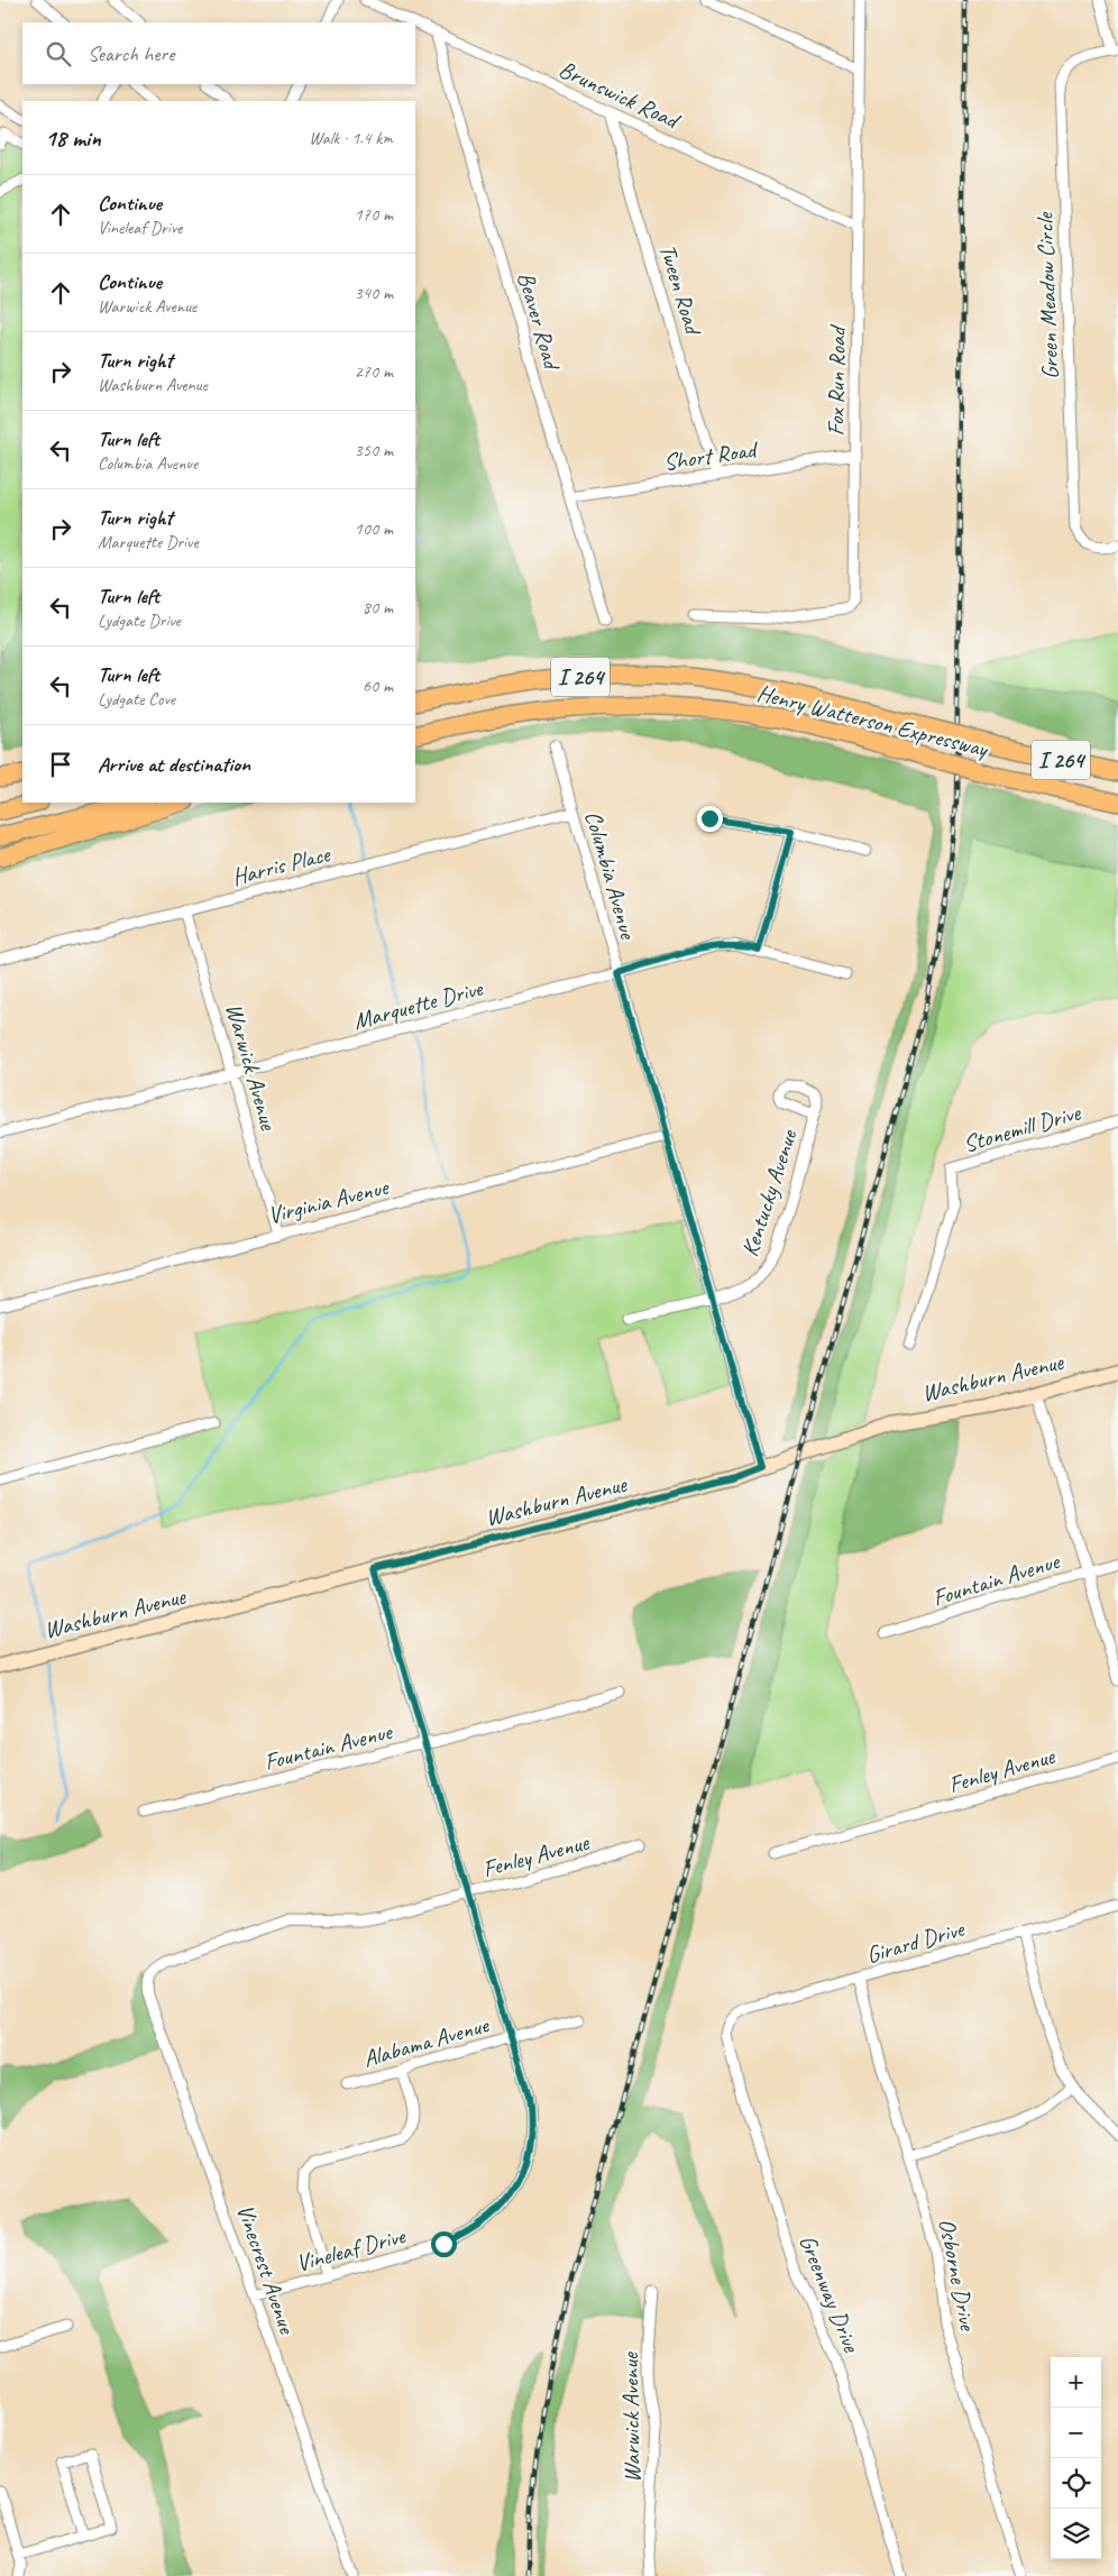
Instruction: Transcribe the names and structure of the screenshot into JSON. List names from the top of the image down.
{
  "streets": {
    "highway": ["I 264", "Henry Watterson Expressway"],
    "street": [
      "Brunswick Road",
      "Tween Road",
      "Green Meadow Circle",
      "Beaver Road",
      "Fox Run Road",
      "Short Road",
      "Harris Place",
      "Columbia Avenue",
      "Marquette Drive",
      "Warwick Avenue",
      "Stonemill Drive",
      "Kentucky Avenue",
      "Virginia Avenue",
      "Washburn Avenue",
      "Fountain Avenue",
      "Fenley Avenue",
      "Girard Drive",
      "Alabama Avenue",
      "Vineleaf Drive",
      "Vinecrest Avenue",
      "Osborne Drive",
      "Greenway Drive"
    ]
  },
  "crossings": [
    ["Brunswick Road", "Tween Road"],
    ["Brunswick Road", "Beaver Road"],
    ["Brunswick Road", "Fox Run Road"],
    ["Tween Road", "Short Road"],
    ["Beaver Road", "Short Road"],
    ["Fox Run Road", "Short Road"],
    ["Harris Place", "Columbia Avenue"],
    ["Harris Place", "Warwick Avenue"],
    ["Columbia Avenue", "Marquette Drive"],
    ["Columbia Avenue", "Kentucky Avenue"],
    ["Columbia Avenue", "Virginia Avenue"],
    ["Columbia Avenue", "Washburn Avenue"],
    ["Marquette Drive", "Warwick Avenue"],
    ["Warwick Avenue", "Virginia Avenue"],
    ["Fenley Avenue", "Vinecrest Avenue"],
    ["Girard Drive", "Osborne Drive"],
    ["Girard Drive", "Greenway Drive"],
    ["Alabama Avenue", "Vineleaf Drive"],
    ["Vineleaf Drive", "Vinecrest Avenue"]
  ],
  "page": {
    "search": "Search here",
    "heading": ["18 min", "Walk · 1.4 km"],
    "list": [
      ["Continue", "Vineleaf Drive", "170 m"],
      ["Continue", "Warwick Avenue", "340 m"],
      ["Turn right", "Washburn Avenue", "270 m"],
      ["Turn left", "Columbia Avenue", "350 m"],
      ["Turn right", "Marquette Drive", "100 m"],
      ["Turn left", "Lydgate Drive", "80 m"],
      ["Turn left", "Lydgate Cove", "60 m"],
      "Arrive at destination"
    ],
    "map_buttons": ["+", "−"]
  }
}
